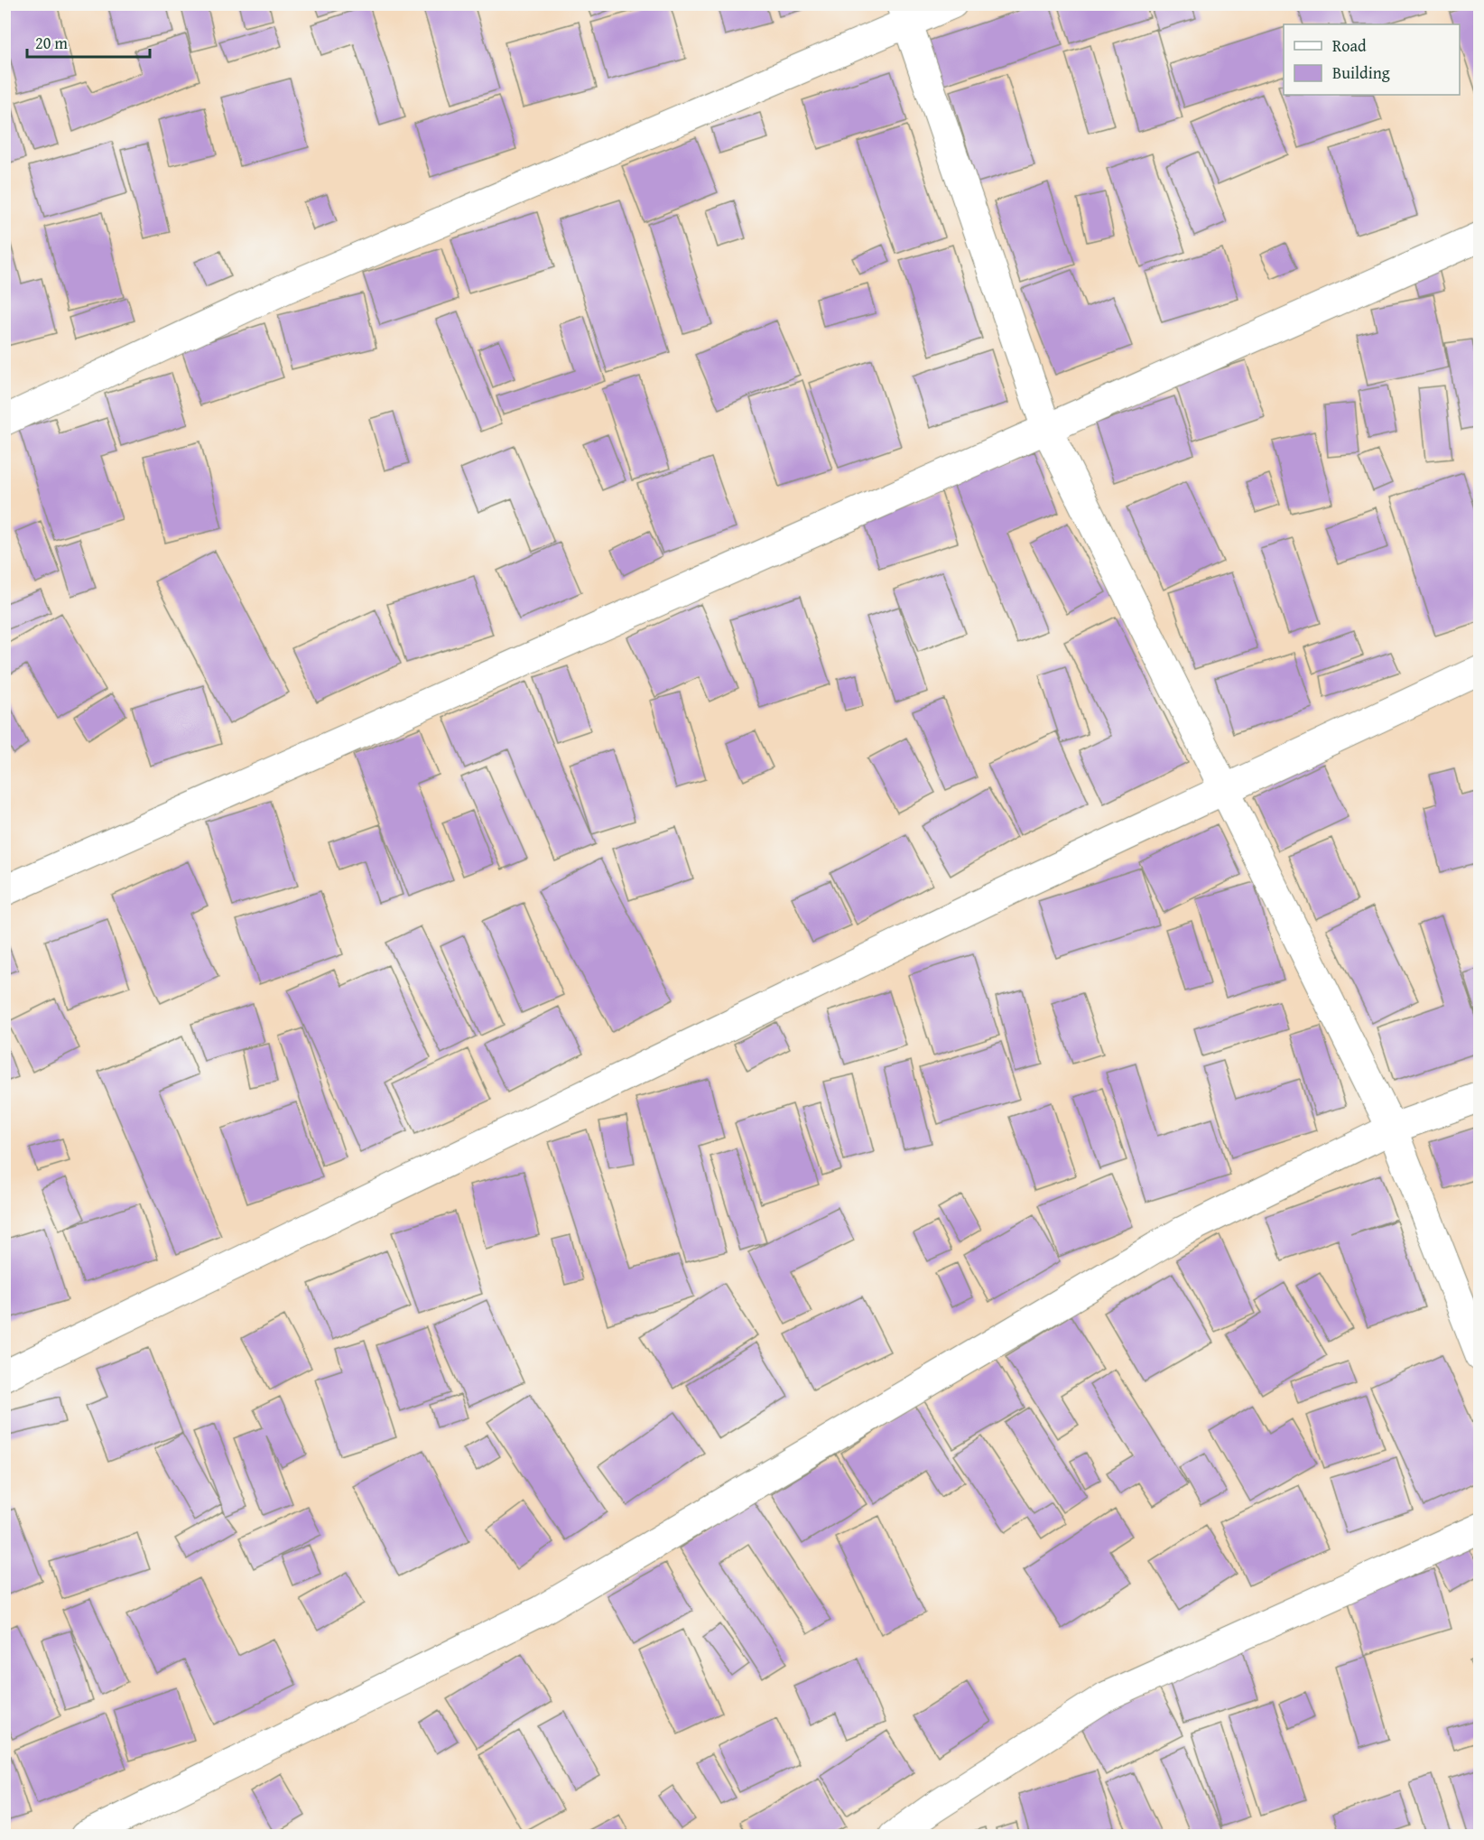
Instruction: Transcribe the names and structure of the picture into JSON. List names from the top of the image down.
{
  "legend": ["Road", "Building"],
  "scale_bar": "20 m"
}
